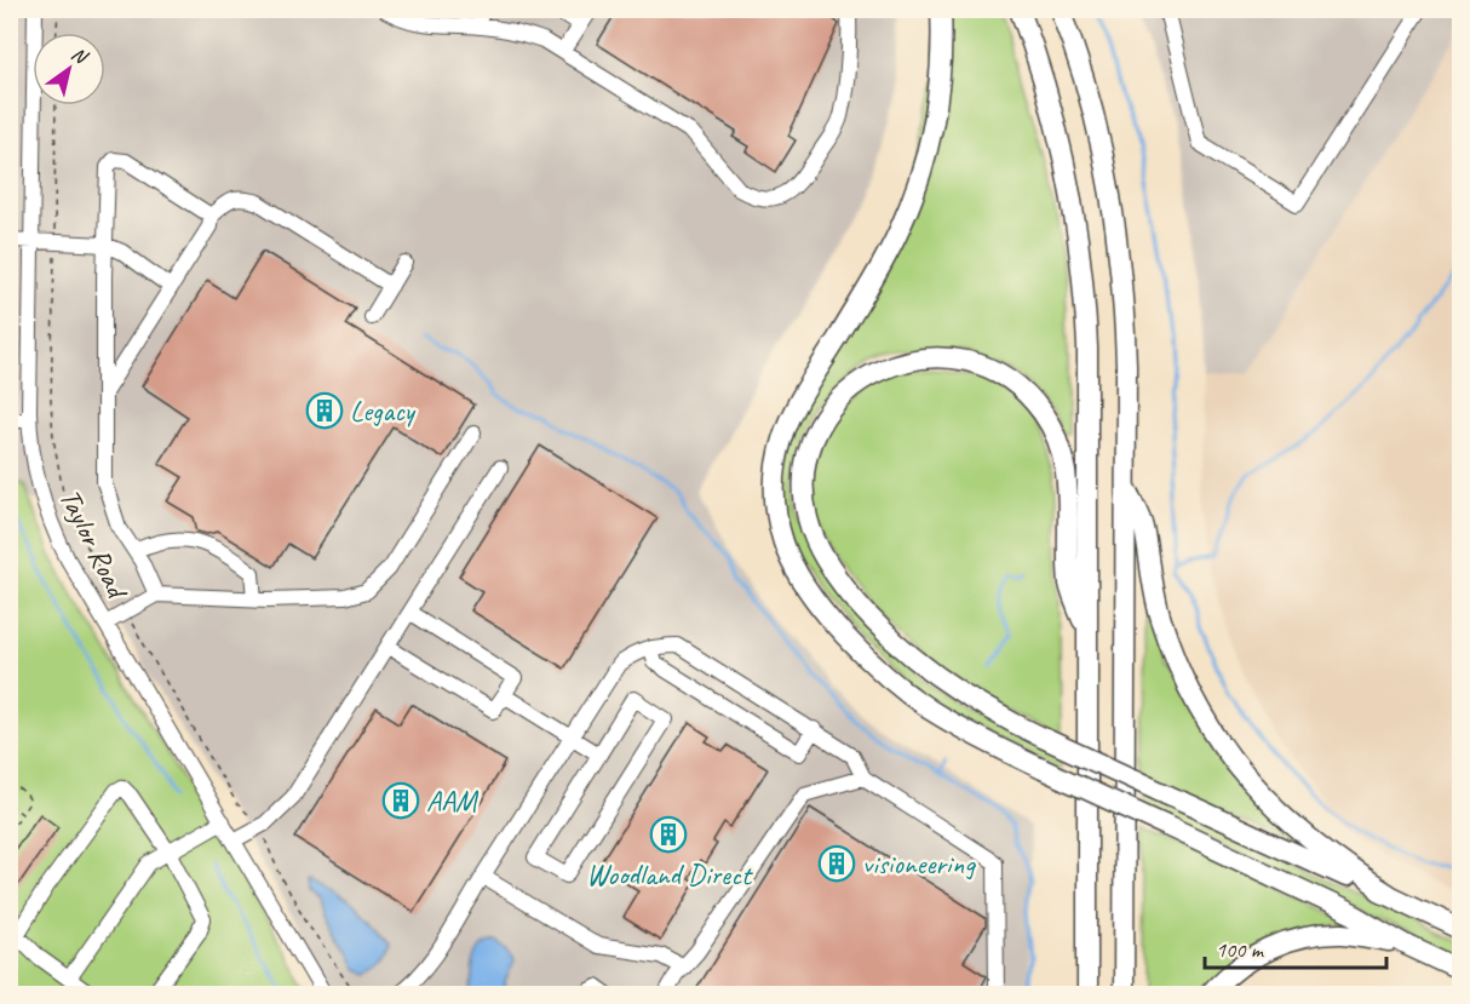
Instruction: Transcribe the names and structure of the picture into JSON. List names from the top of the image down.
{
  "streets": {
    "street": ["Taylor Road"]
  },
  "places": {
    "building": [
      "Legacy",
      "AAM",
      "Woodland Direct",
      "visioneering"
    ]
  },
  "scale_bar": "100 m",
  "north": "top right"
}
